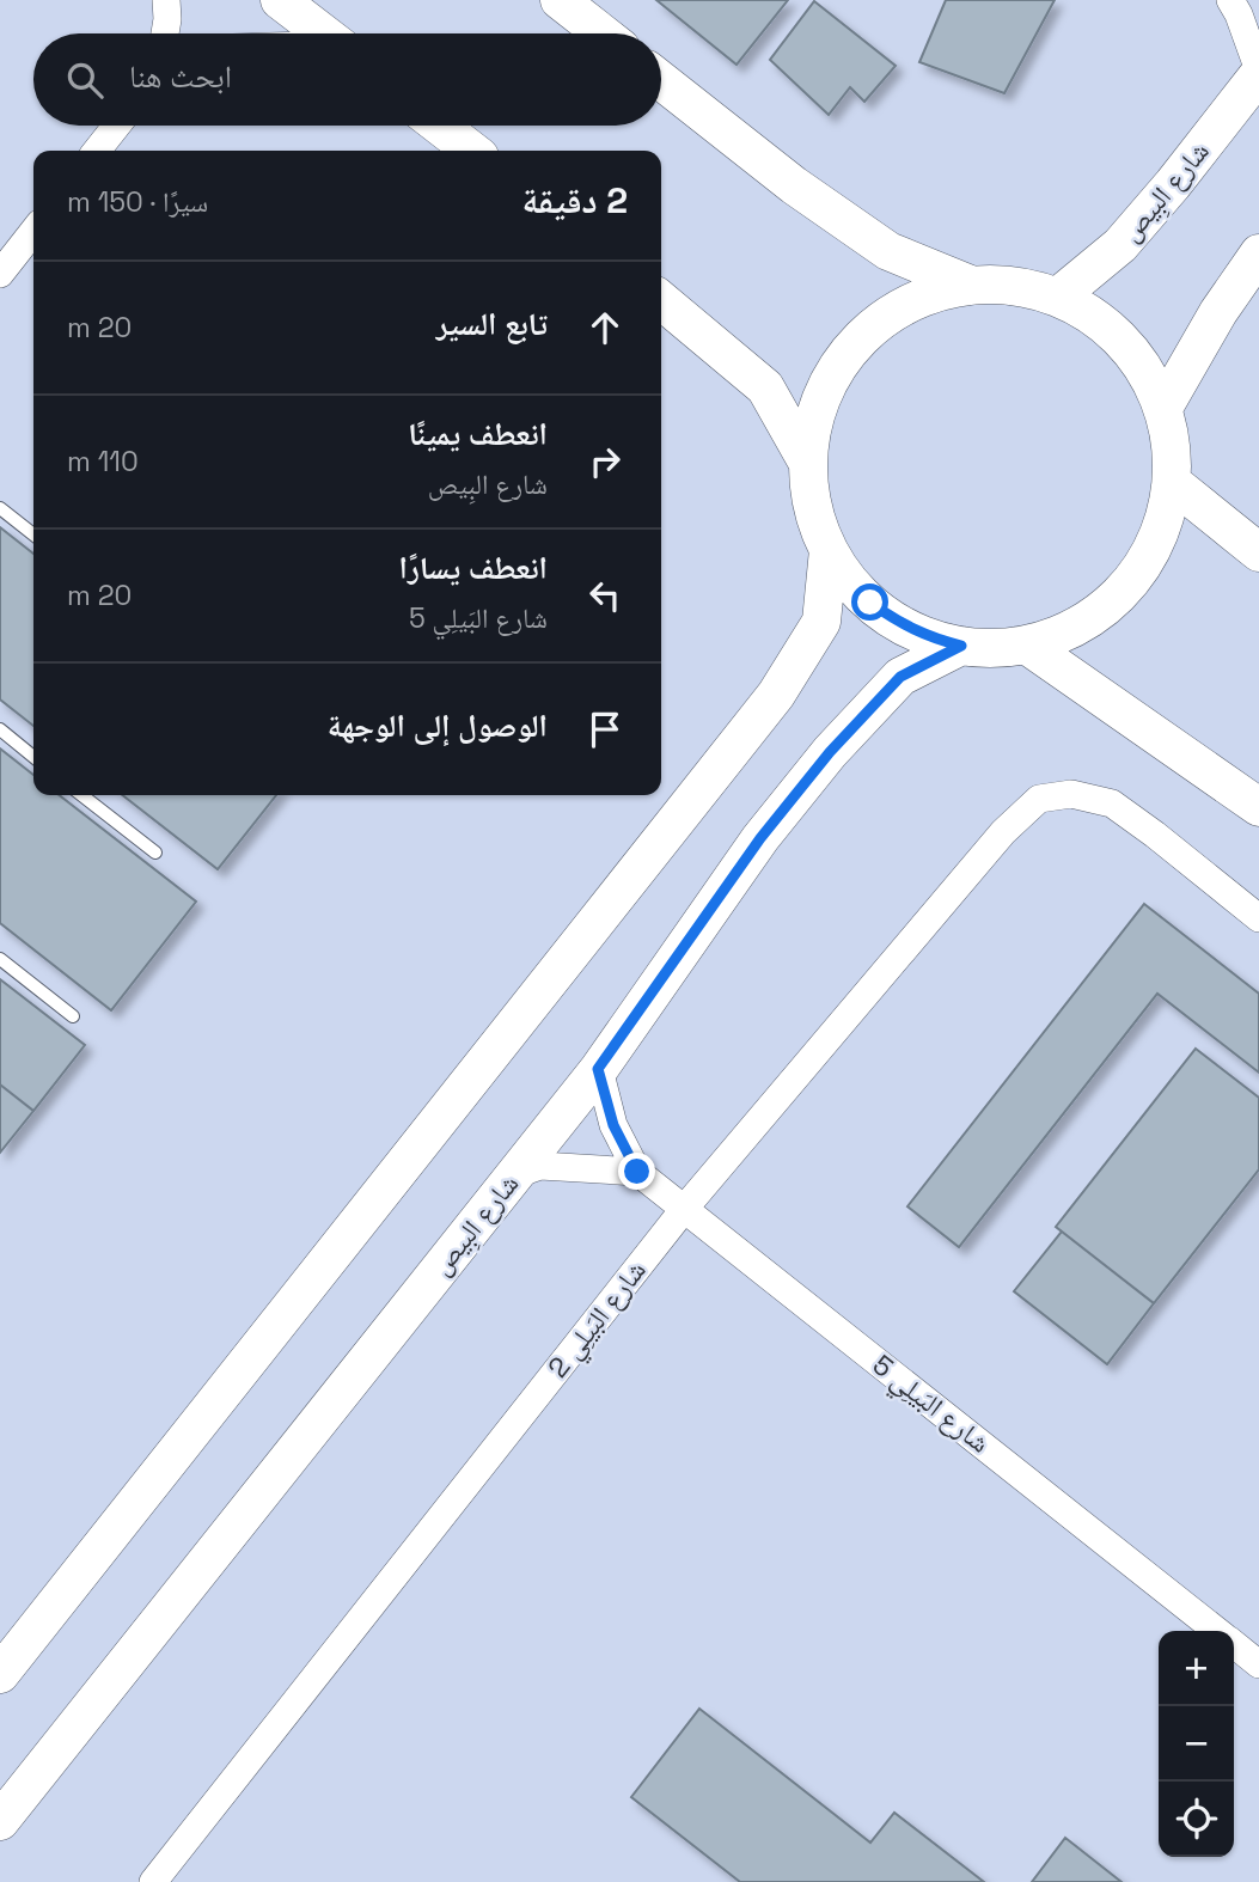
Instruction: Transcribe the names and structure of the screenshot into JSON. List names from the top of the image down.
{
  "streets": {
    "street": ["شارع البِيص", "شارع البَيلِي 2", "شارع البَيلِي 5"]
  },
  "crossings": [
    ["شارع البِيص", "شارع البَيلِي 5"],
    ["شارع البَيلِي 2", "شارع البَيلِي 5"]
  ],
  "page": {
    "search": "ابحث هنا",
    "heading": ["2 دقيقة", "سيرًا · 150 m"],
    "list": [
      ["تابع السير", "20 m"],
      ["انعطف يمينًا", "شارع البِيص", "110 m"],
      ["انعطف يسارًا", "شارع البَيلِي 5", "20 m"],
      "الوصول إلى الوجهة"
    ],
    "map_buttons": ["+", "−"]
  }
}
